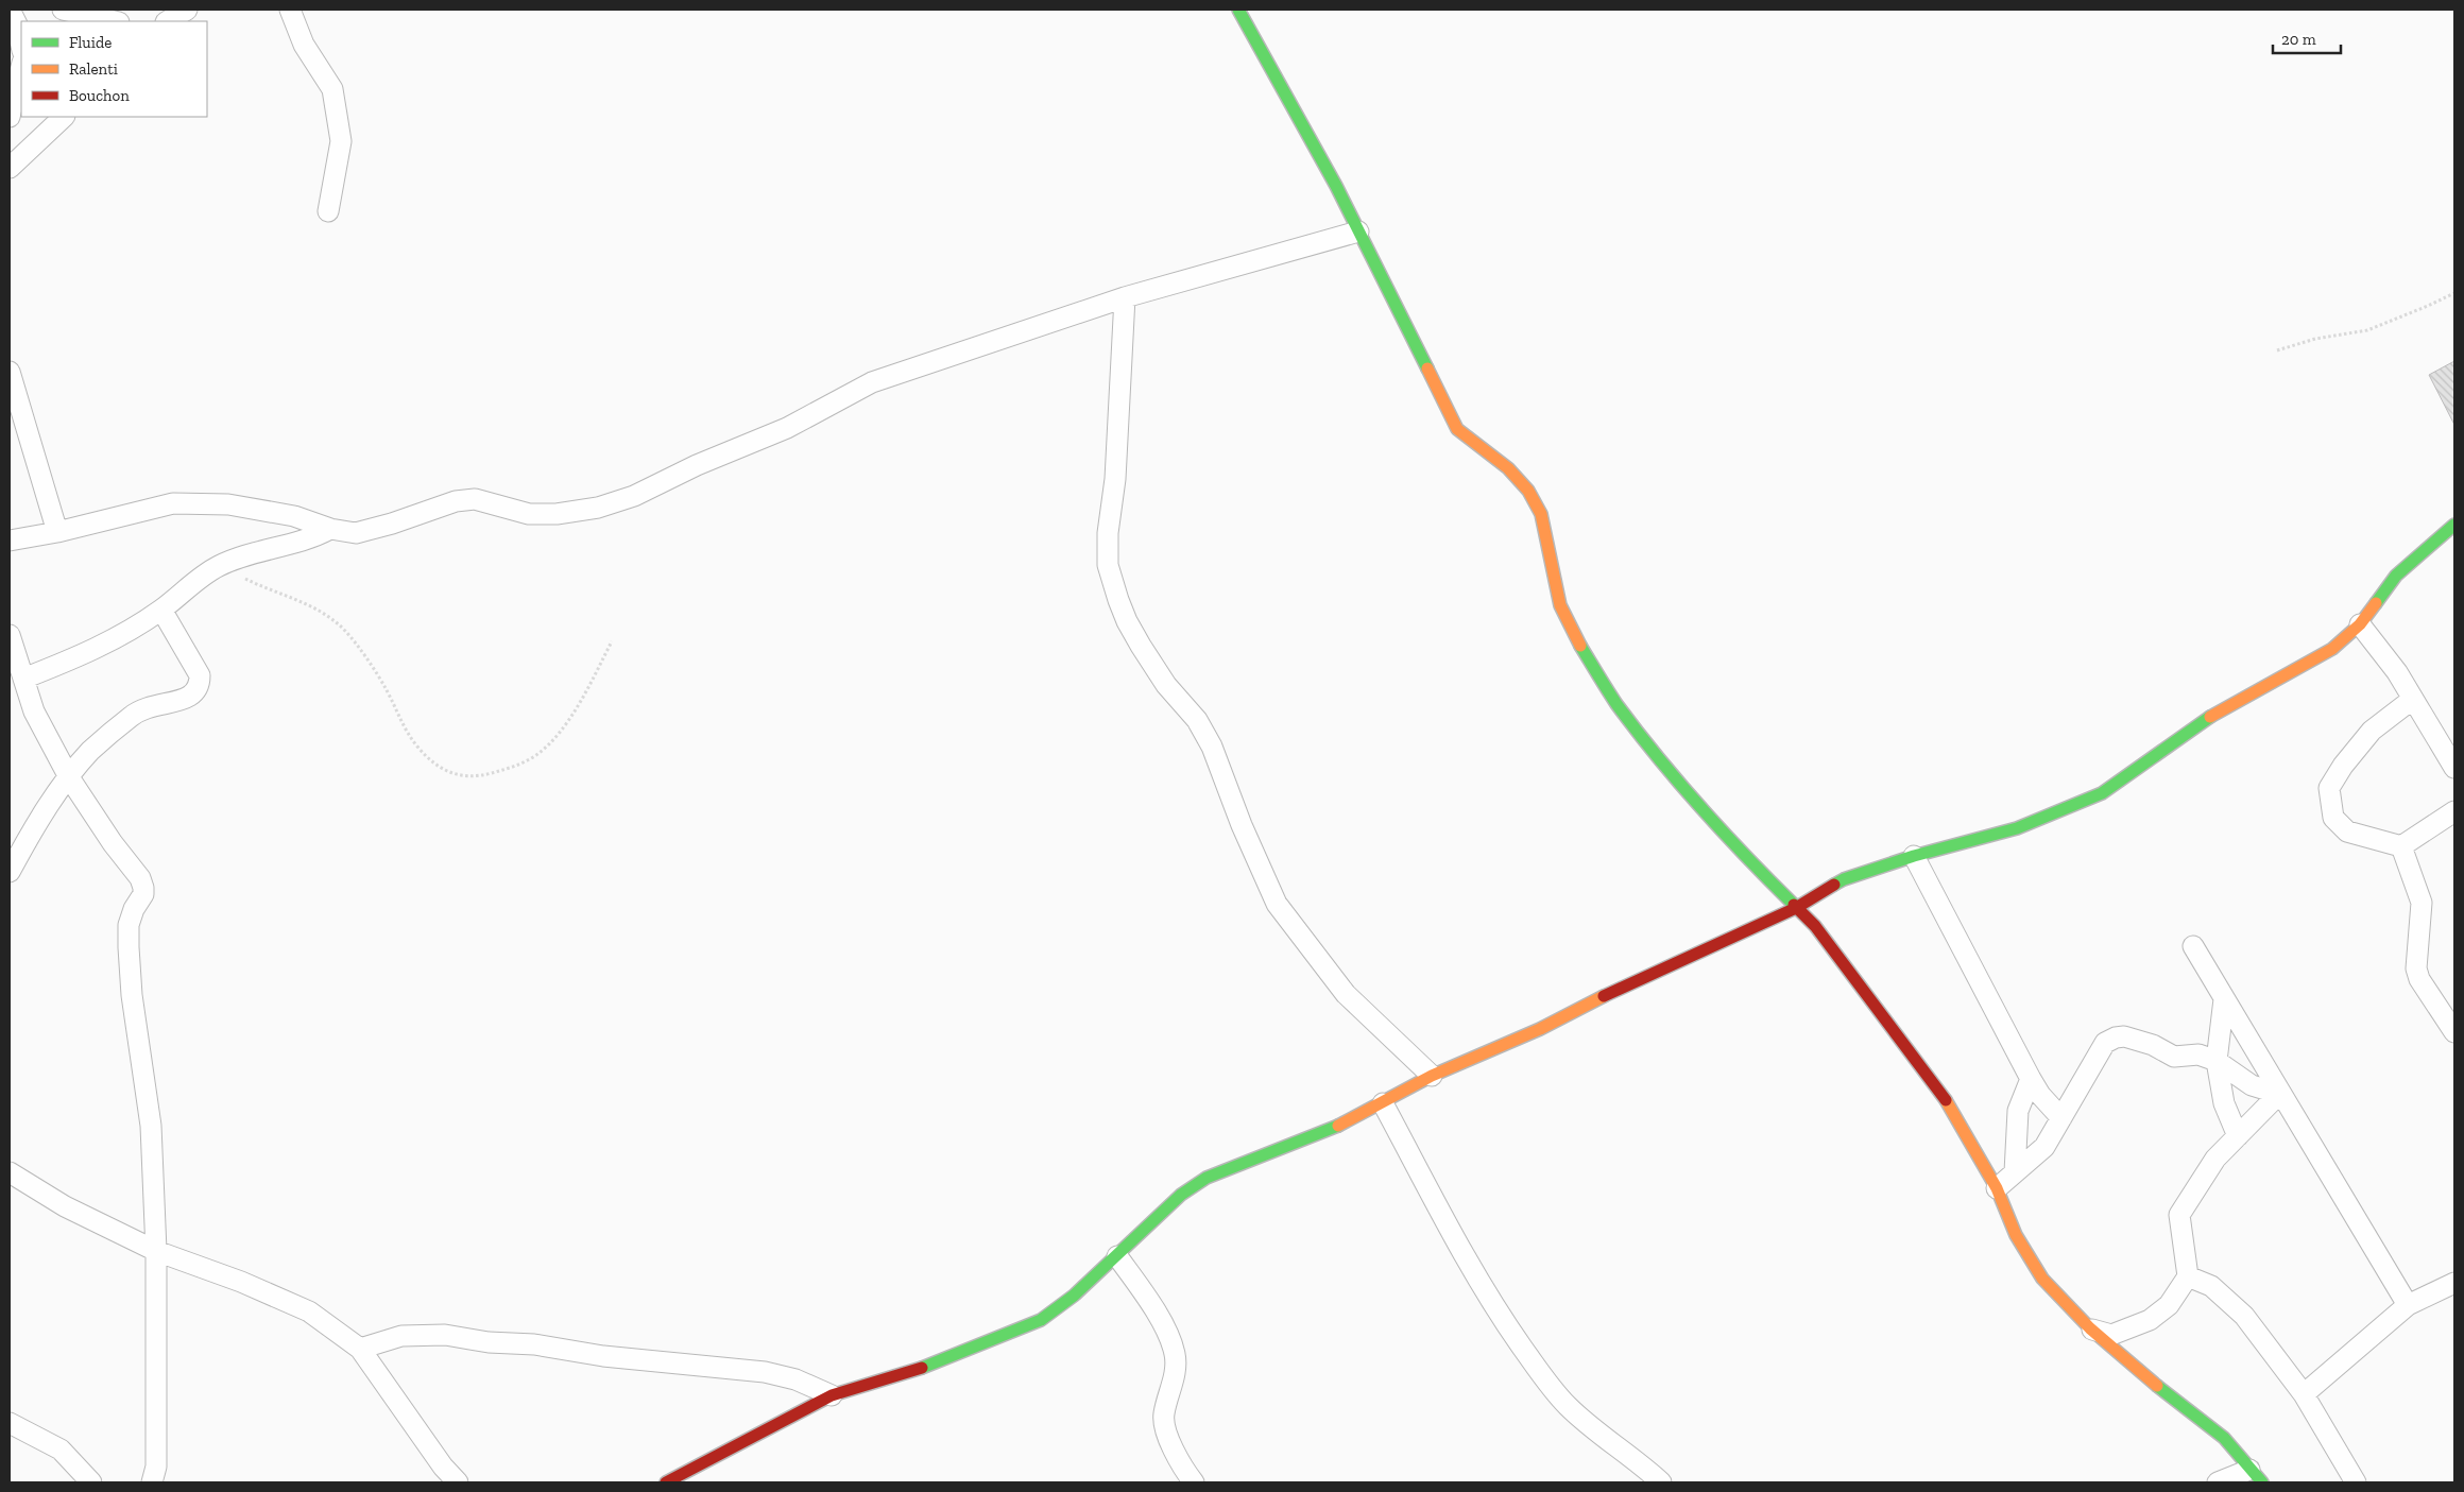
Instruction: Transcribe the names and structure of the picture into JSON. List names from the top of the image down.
{
  "legend": ["Fluide", "Ralenti", "Bouchon"],
  "scale_bar": "20 m"
}
